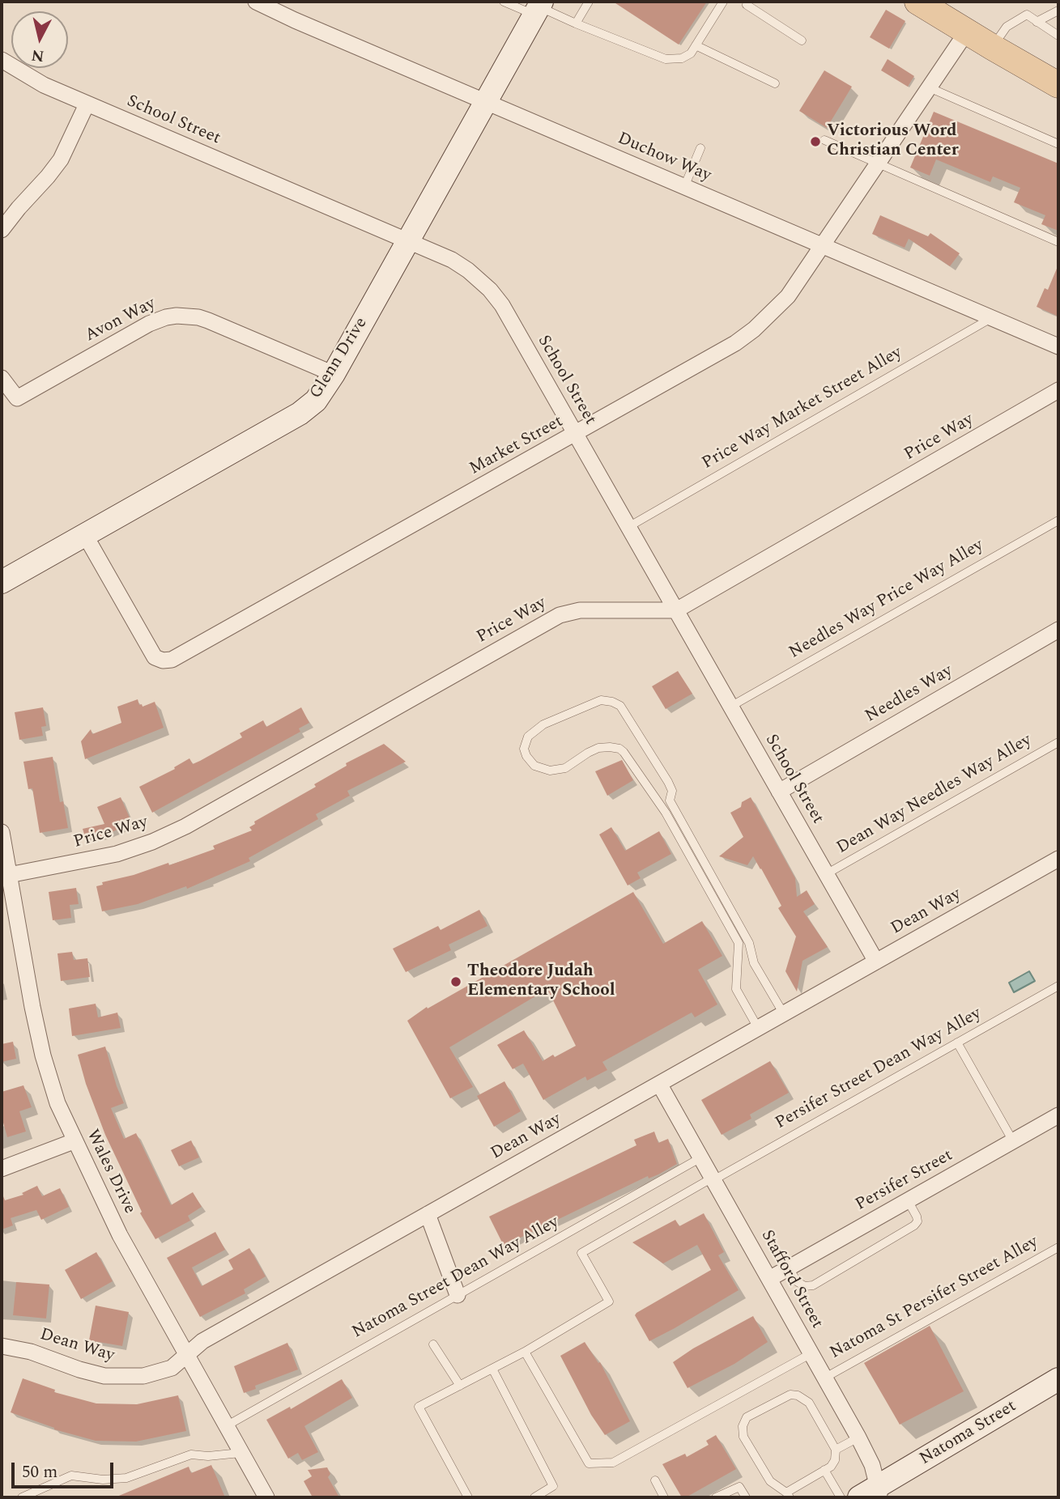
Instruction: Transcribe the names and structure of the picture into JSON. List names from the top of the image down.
{
  "streets": {
    "street": [
      "School Street",
      "Duchow Way",
      "Avon Way",
      "Glenn Drive",
      "Price Way",
      "Market Street",
      "Needles Way",
      "Dean Way",
      "Wales Drive",
      "Persifer Street",
      "Stafford Street",
      "Natoma Street"
    ],
    "lane": [
      "Price Way Market Street Alley",
      "Needles Way Price Way Alley",
      "Dean Way Needles Way Alley",
      "Persifer Street Dean Way Alley",
      "Natoma Street Dean Way Alley",
      "Natoma St Persifer Street Alley"
    ]
  },
  "crossings": [
    ["School Street", "Glenn Drive"],
    ["School Street", "Price Way Market Street Alley"],
    ["School Street", "Price Way"],
    ["School Street", "Market Street"],
    ["School Street", "Needles Way Price Way Alley"],
    ["School Street", "Needles Way"],
    ["School Street", "Dean Way Needles Way Alley"],
    ["School Street", "Dean Way"],
    ["Duchow Way", "Glenn Drive"],
    ["Duchow Way", "Price Way Market Street Alley"],
    ["Duchow Way", "Market Street"],
    ["Avon Way", "Glenn Drive"],
    ["Glenn Drive", "Market Street"],
    ["Price Way", "Wales Drive"],
    ["Dean Way", "Wales Drive"],
    ["Dean Way", "Stafford Street"],
    ["Persifer Street Dean Way Alley", "Stafford Street"],
    ["Wales Drive", "Natoma Street Dean Way Alley"],
    ["Persifer Street", "Stafford Street"],
    ["Natoma Street Dean Way Alley", "Stafford Street"],
    ["Stafford Street", "Natoma St Persifer Street Alley"],
    ["Stafford Street", "Natoma Street"]
  ],
  "places": ["Victorious Word Christian Center", "Theodore Judah Elementary School"],
  "scale_bar": "50 m",
  "north": "bottom"
}
